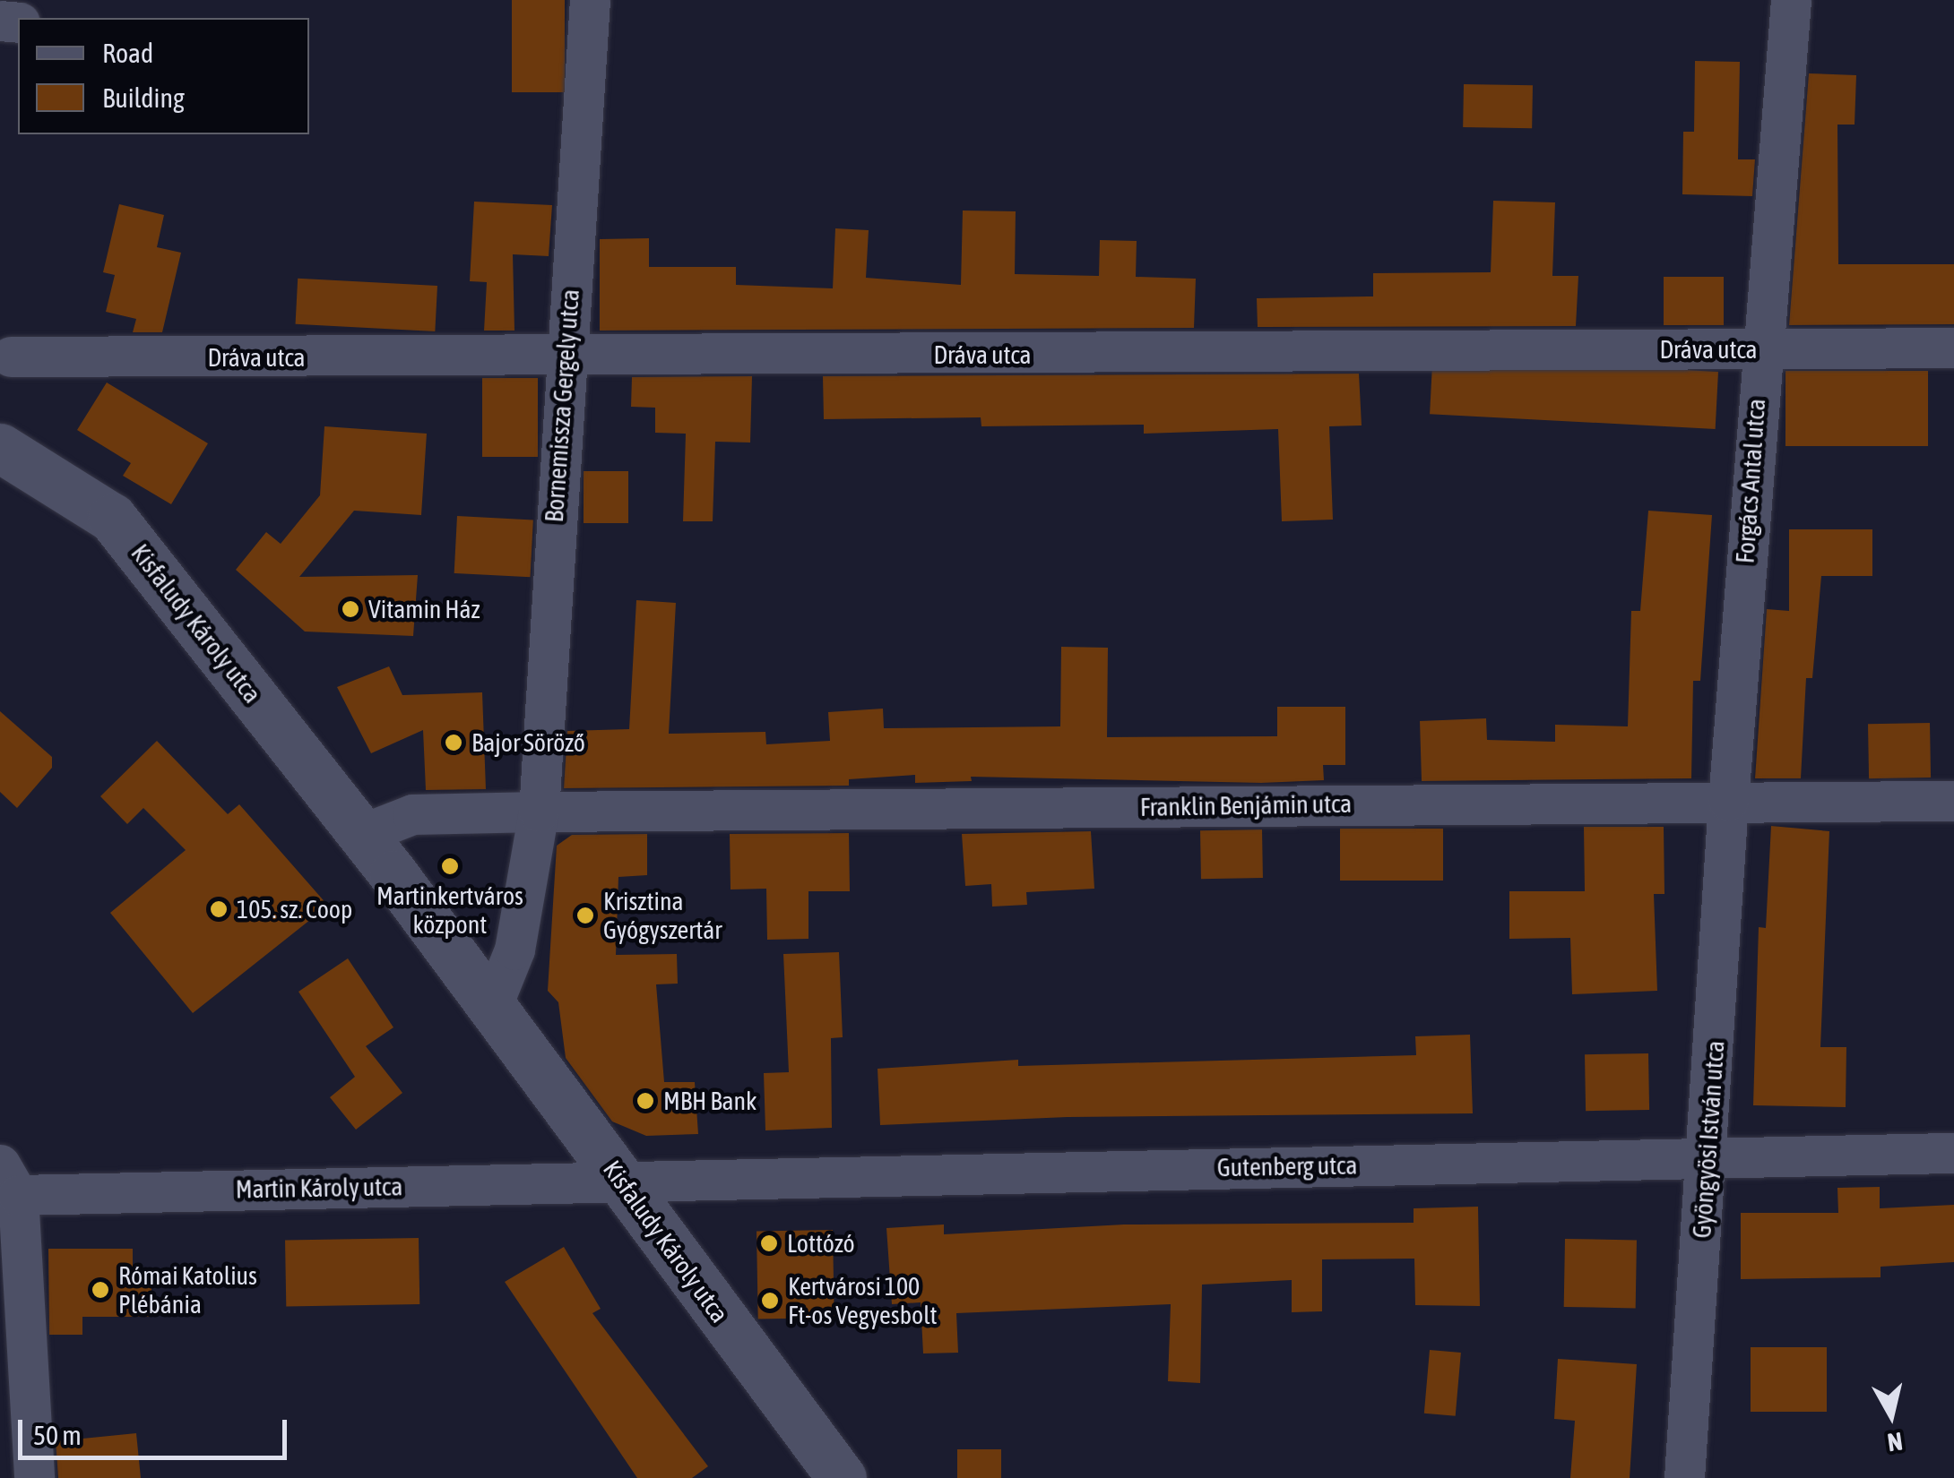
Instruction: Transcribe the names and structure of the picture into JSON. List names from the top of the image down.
{
  "streets": {
    "main road": ["Kisfaludy Károly utca"],
    "street": [
      "Dráva utca",
      "Bornemissza Gergely utca",
      "Forgács Antal utca",
      "Franklin Benjámin utca",
      "Gyöngyösi István utca",
      "Gutenberg utca",
      "Martin Károly utca"
    ]
  },
  "crossings": [
    ["Dráva utca", "Bornemissza Gergely utca"],
    ["Dráva utca", "Forgács Antal utca"],
    ["Bornemissza Gergely utca", "Franklin Benjámin utca"],
    ["Forgács Antal utca", "Franklin Benjámin utca"],
    ["Forgács Antal utca", "Gyöngyösi István utca"],
    ["Kisfaludy Károly utca", "Gutenberg utca"],
    ["Kisfaludy Károly utca", "Martin Károly utca"],
    ["Franklin Benjámin utca", "Gyöngyösi István utca"],
    ["Gyöngyösi István utca", "Gutenberg utca"],
    ["Gutenberg utca", "Martin Károly utca"]
  ],
  "places": [
    "Vitamin Ház",
    "Bajor Söröző",
    "Martinkertváros központ",
    "105. sz. Coop",
    "Krisztina Gyógyszertár",
    "MBH Bank",
    "Lottózó",
    "Római Katolius Plébánia",
    "Kertvárosi 100 Ft-os Vegyesbolt"
  ],
  "legend": ["Road", "Building"],
  "scale_bar": "50 m",
  "north": "bottom"
}
